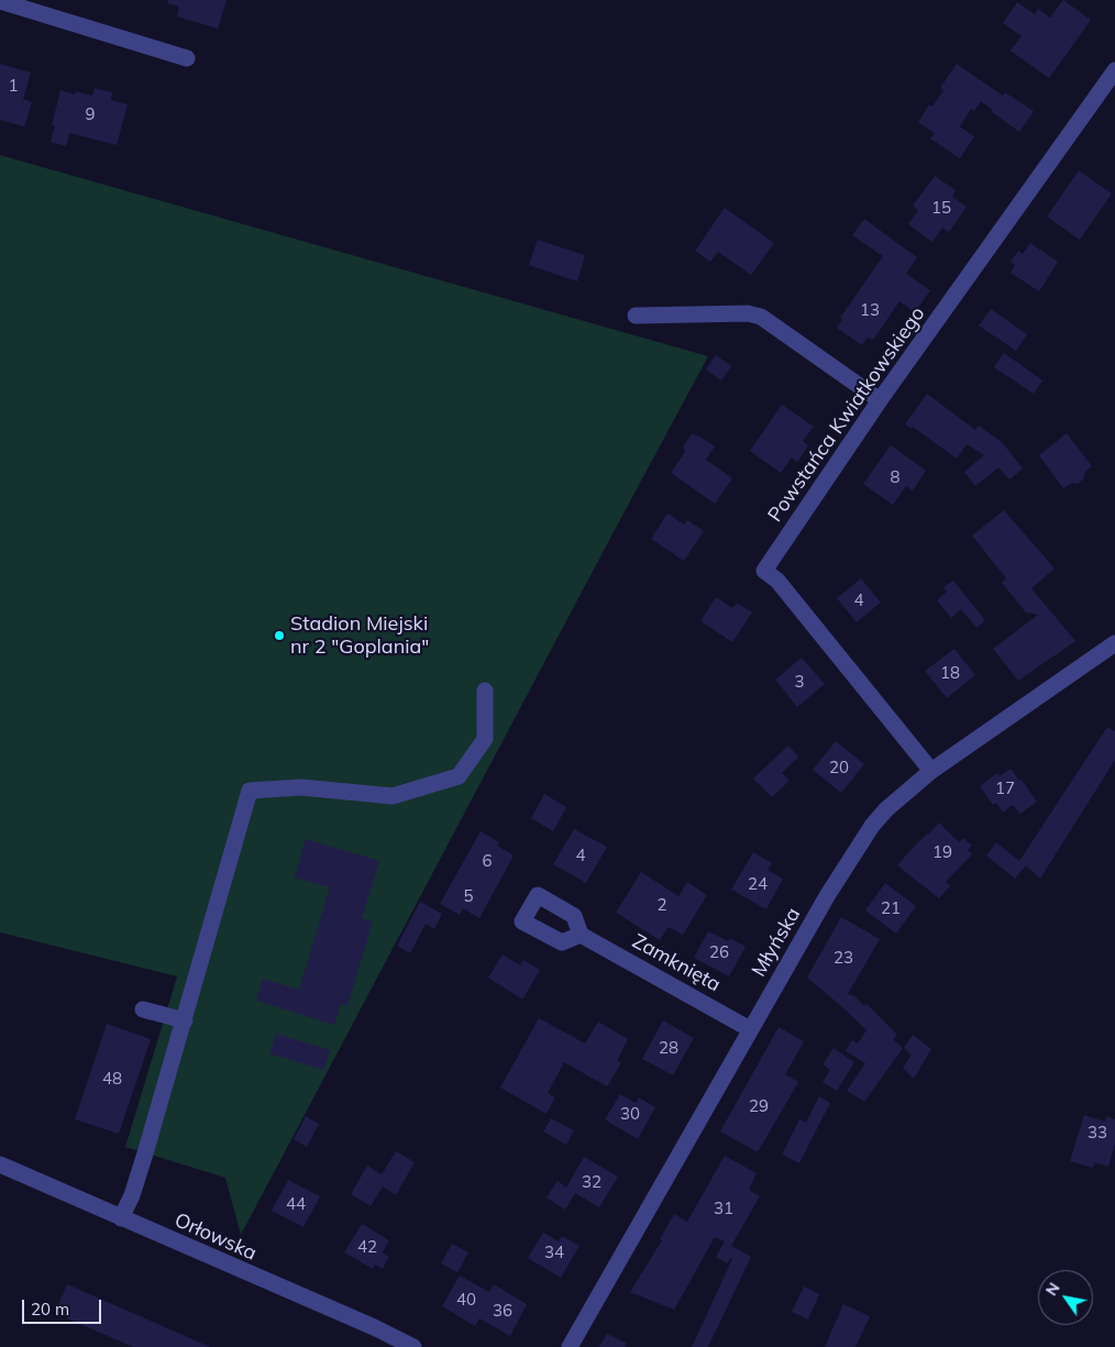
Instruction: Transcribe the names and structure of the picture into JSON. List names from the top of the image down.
{
  "streets": {
    "street": [
      "Powstańca Kwiatkowskiego",
      "Młyńska",
      "Zamknięta",
      "Orłowska"
    ]
  },
  "crossings": [
    ["Powstańca Kwiatkowskiego", "Młyńska"],
    ["Młyńska", "Zamknięta"]
  ],
  "places": ["Stadion Miejski nr 2 \"Goplania\""],
  "house_numbers": [
    "1",
    "9",
    "15",
    "13",
    "8",
    "4",
    "18",
    "3",
    "20",
    "17",
    "19",
    "4",
    "6",
    "24",
    "5",
    "2",
    "21",
    "26",
    "23",
    "28",
    "48",
    "29",
    "30",
    "33",
    "32",
    "44",
    "31",
    "42",
    "34",
    "40",
    "36"
  ],
  "scale_bar": "20 m",
  "north": "top left"
}
